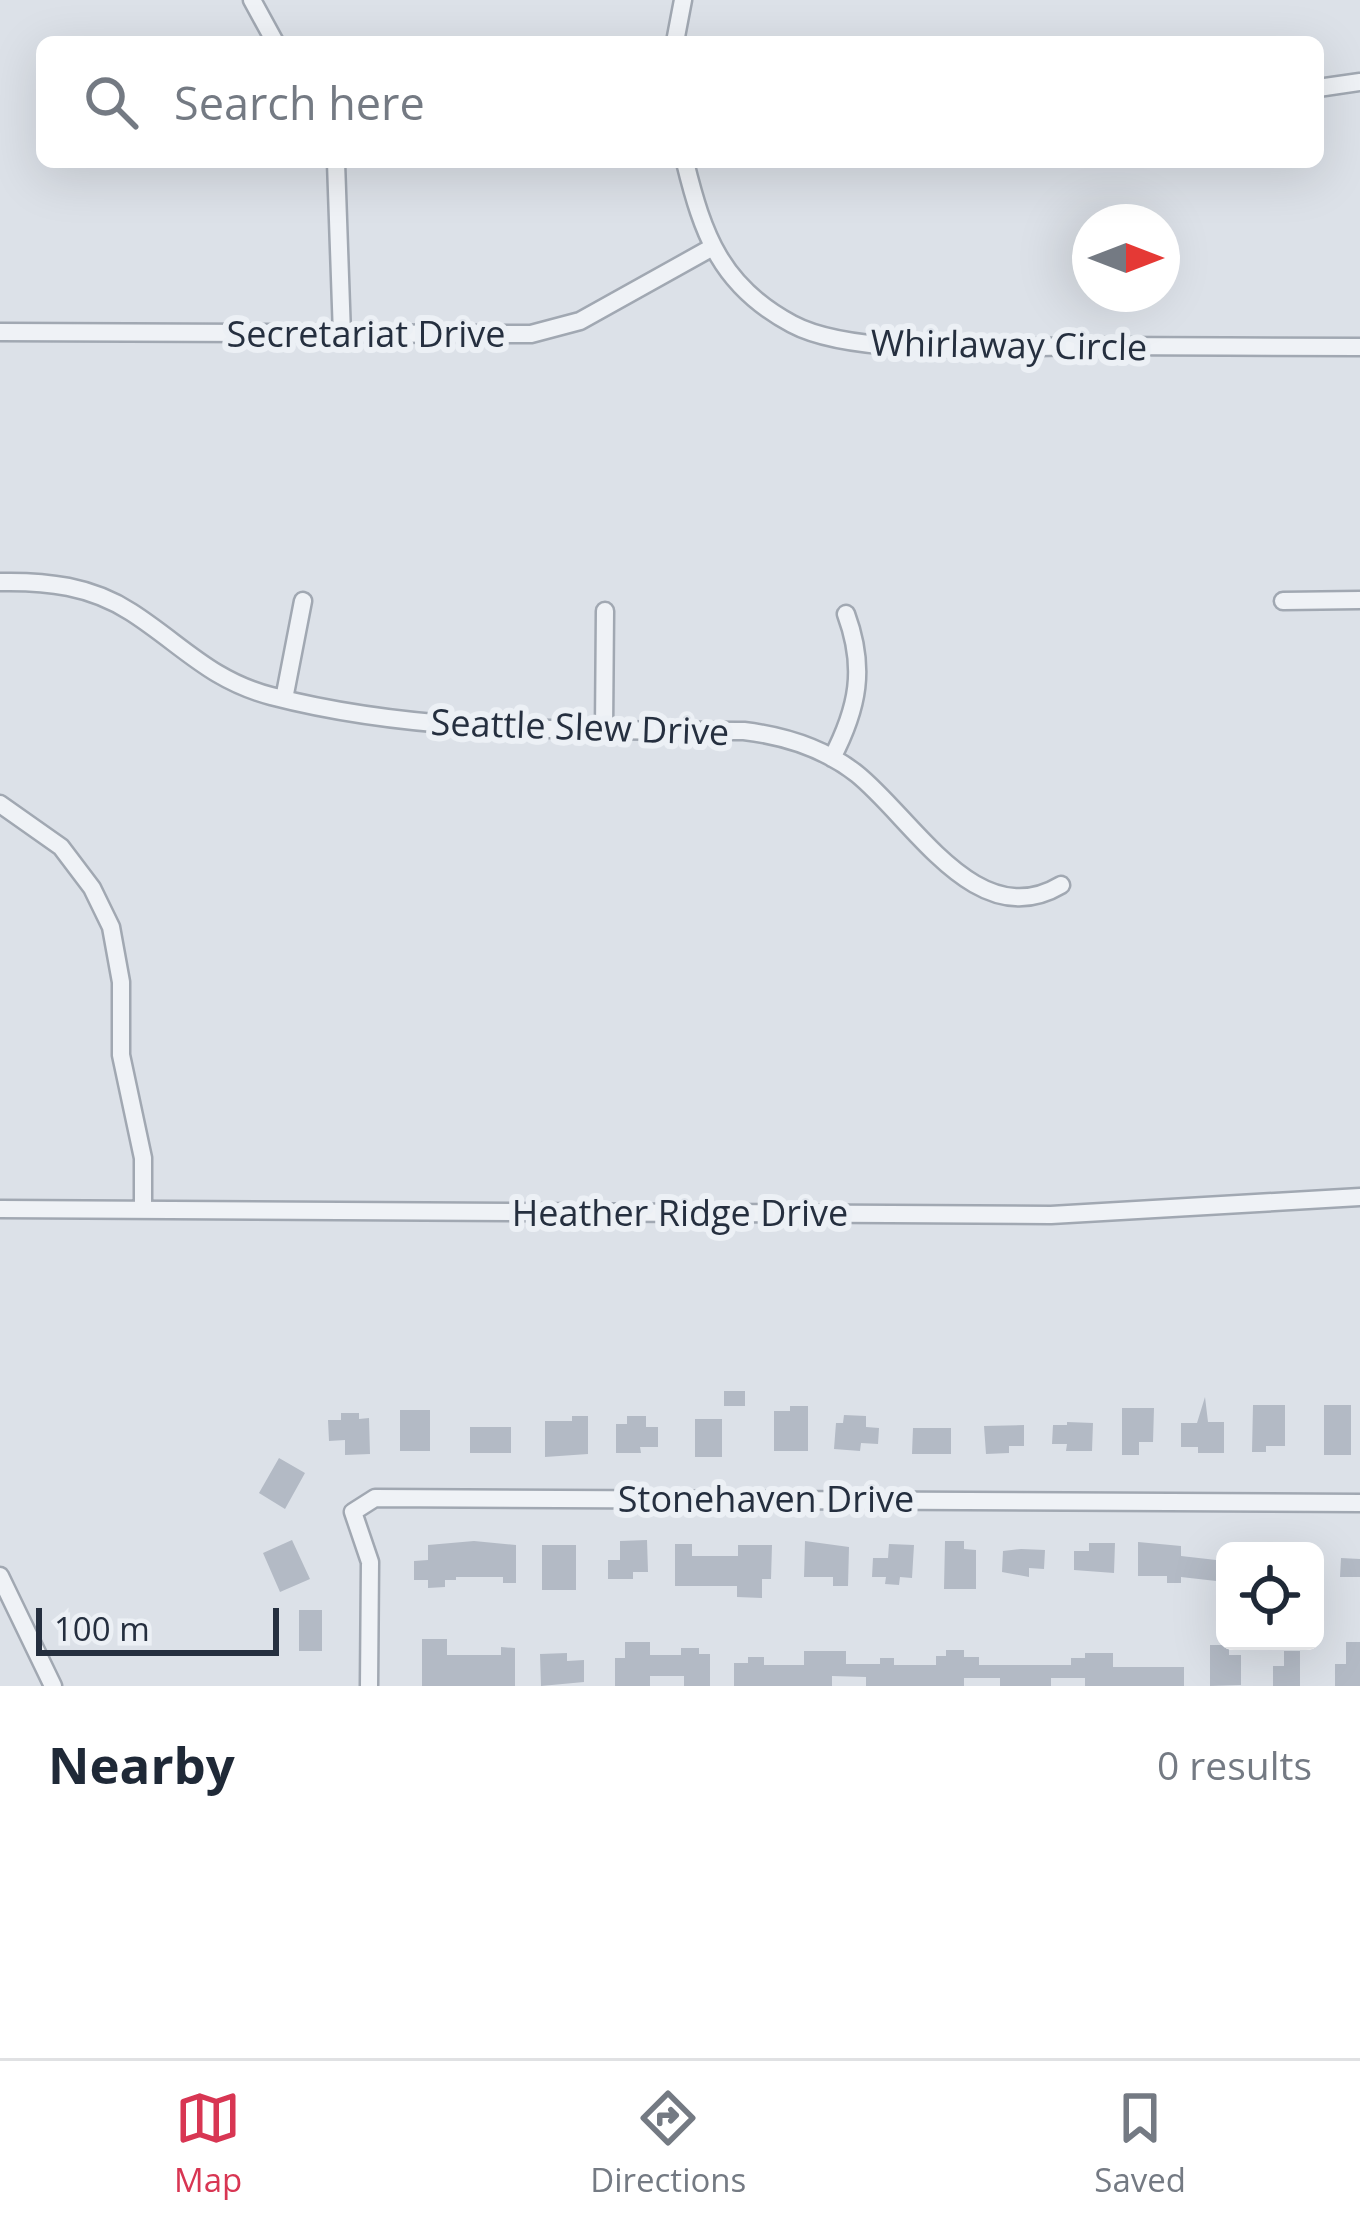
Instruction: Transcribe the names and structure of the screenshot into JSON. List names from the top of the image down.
{
  "streets": {
    "street": [
      "Secretariat Drive",
      "Whirlaway Circle",
      "Seattle Slew Drive",
      "Heather Ridge Drive",
      "Stonehaven Drive"
    ]
  },
  "crossings": [
    ["Secretariat Drive", "Whirlaway Circle"]
  ],
  "scale_bar": "100 m",
  "north": "right",
  "page": {
    "search": "Search here",
    "scale": "100 m",
    "heading": ["Nearby", "0 results"],
    "nav": ["Map", "Directions", "Saved"]
  }
}
